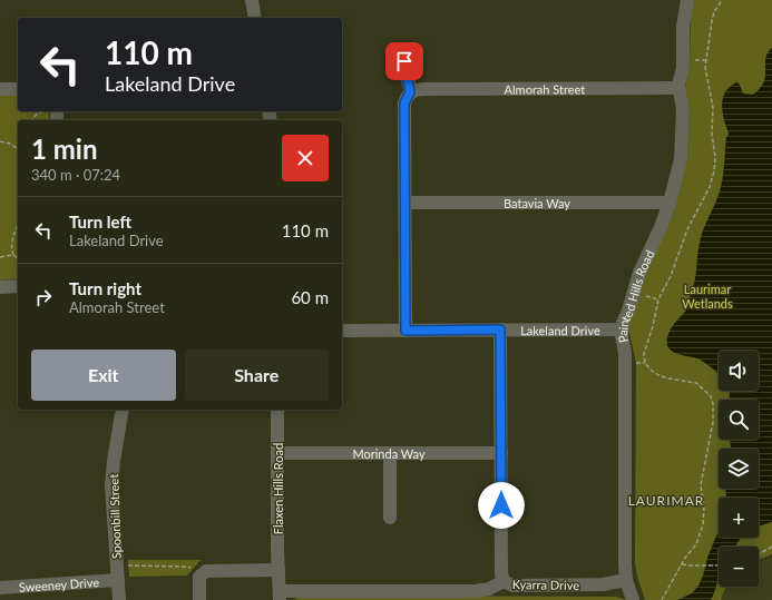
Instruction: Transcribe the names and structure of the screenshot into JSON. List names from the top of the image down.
{
  "streets": {
    "street": [
      "Almorah Street",
      "Batavia Way",
      "Painted Hills Road",
      "Lakeland Drive",
      "Morinda Way",
      "Flaxen Hills Road",
      "Spoonbill Street",
      "Sweeney Drive",
      "Kyarra Drive"
    ]
  },
  "crossings": [
    ["Almorah Street", "Painted Hills Road"],
    ["Batavia Way", "Painted Hills Road"],
    ["Painted Hills Road", "Lakeland Drive"],
    ["Painted Hills Road", "Kyarra Drive"],
    ["Lakeland Drive", "Kyarra Drive"],
    ["Morinda Way", "Flaxen Hills Road"],
    ["Morinda Way", "Kyarra Drive"],
    ["Spoonbill Street", "Sweeney Drive"]
  ],
  "districts": ["LAURIMAR"],
  "parks": ["Laurimar Wetlands"],
  "page": {
    "turn": ["110 m", "Lakeland Drive"],
    "heading": ["1 min", "340 m · 07:24"],
    "list": [
      {
        "name": "Turn left",
        "note": "Lakeland Drive",
        "value": "110 m"
      },
      {
        "name": "Turn right",
        "note": "Almorah Street",
        "value": "60 m"
      }
    ],
    "buttons": ["Exit", "Share"],
    "map_buttons": ["+", "−"]
  }
}
